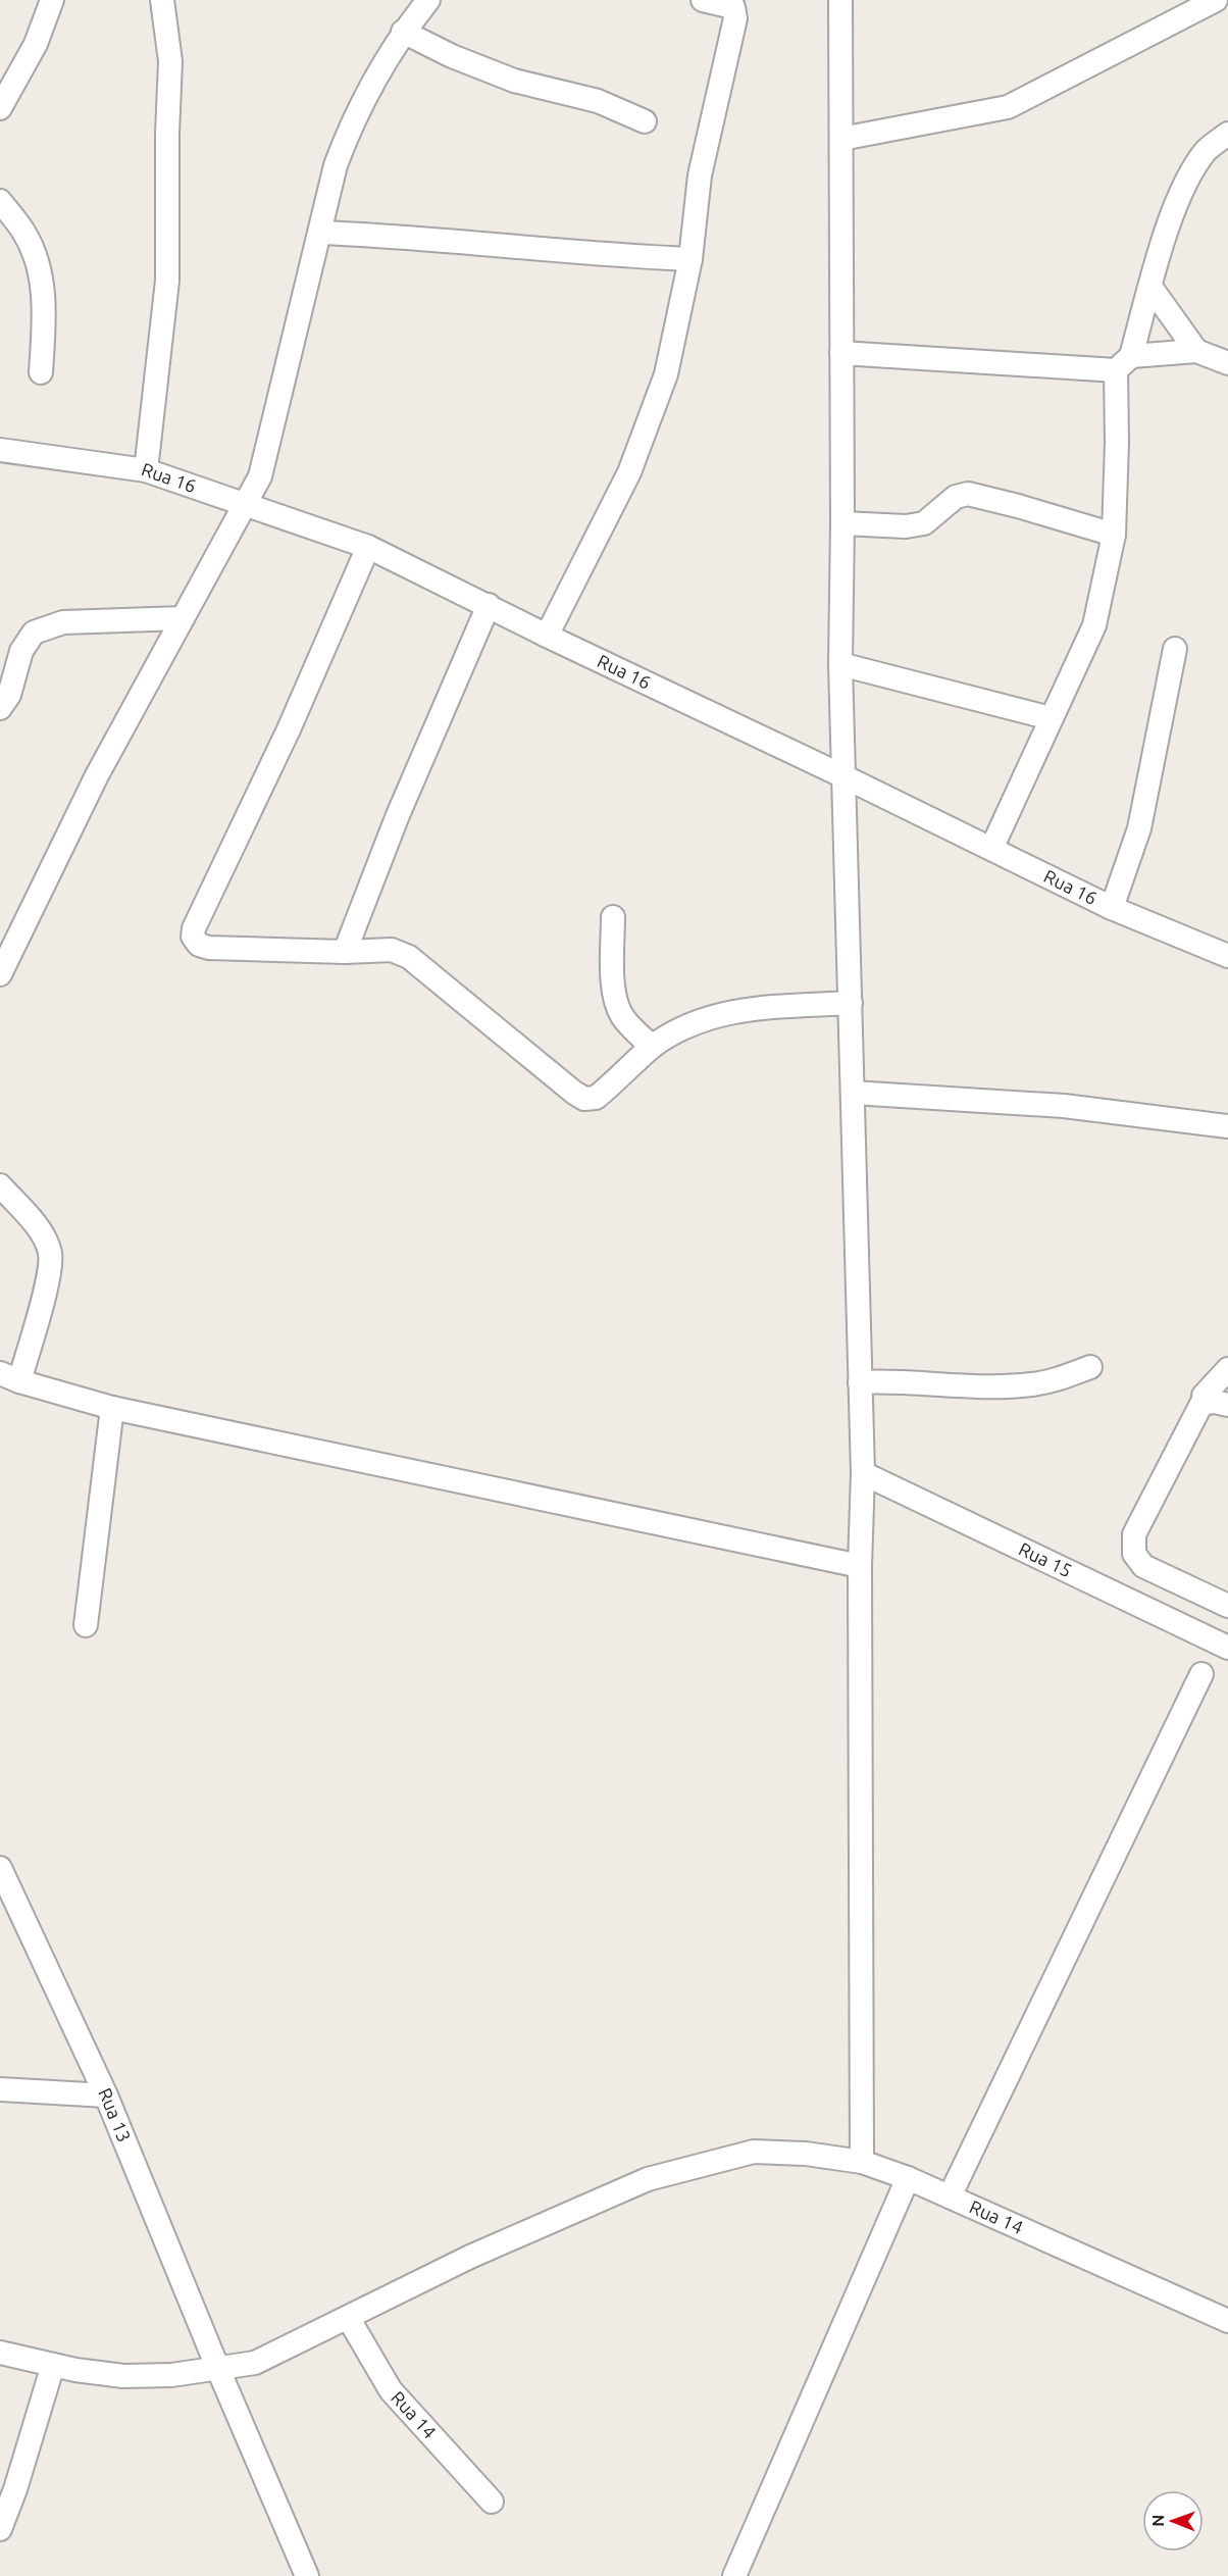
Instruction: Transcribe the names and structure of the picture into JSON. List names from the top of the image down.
{
  "streets": {
    "street": [
      "Rua 16",
      "Rua 15",
      "Rua 13",
      "Rua 14"
    ]
  },
  "crossings": [
    ["Rua 13", "Rua 14"]
  ],
  "north": "left"
}
